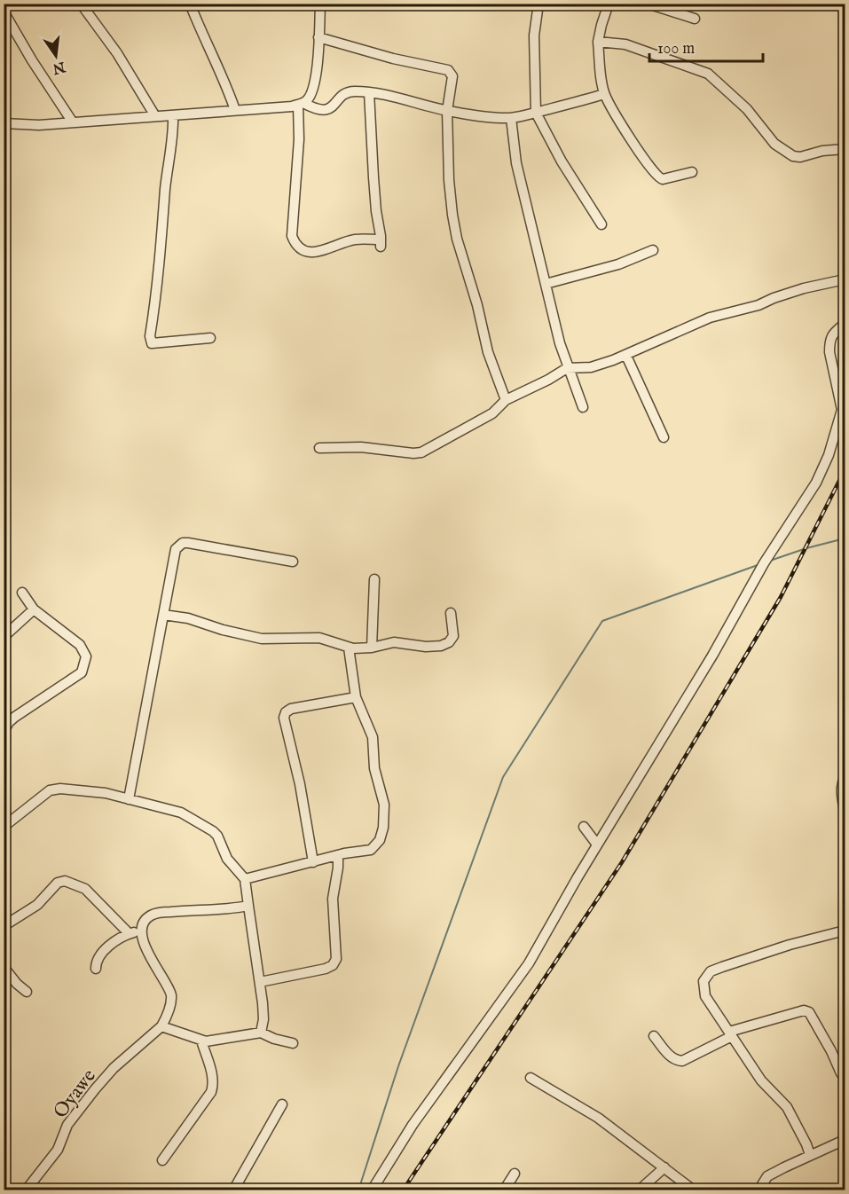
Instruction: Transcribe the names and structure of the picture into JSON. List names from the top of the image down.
{
  "streets": {
    "street": ["Oyawe"]
  },
  "scale_bar": "100 m",
  "north": "bottom"
}
